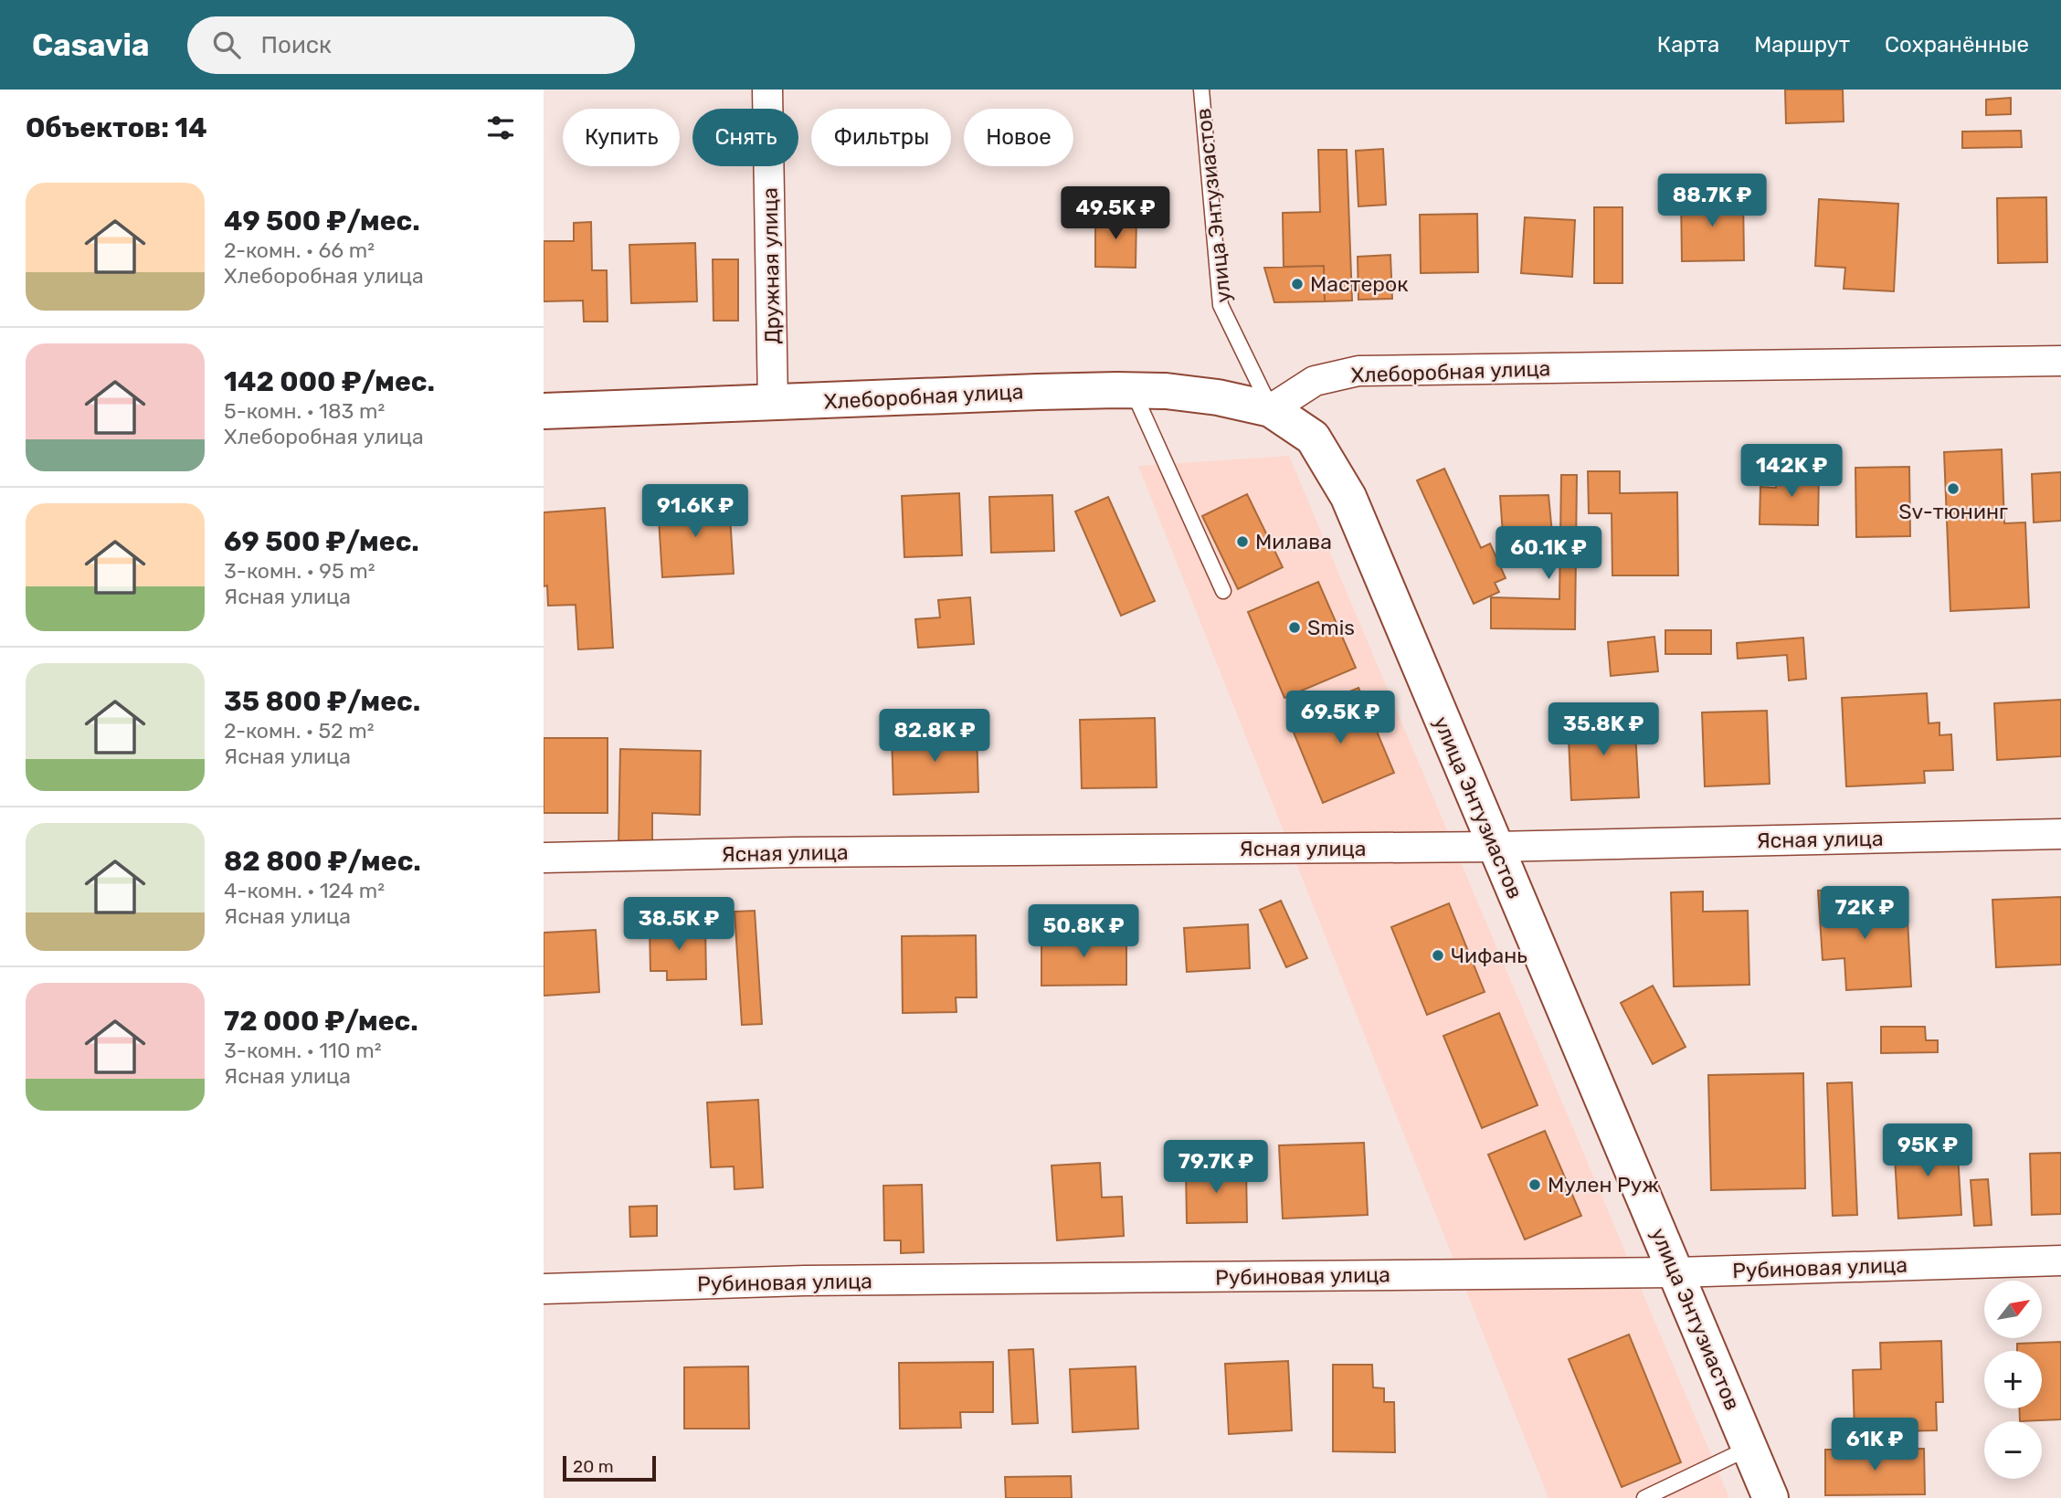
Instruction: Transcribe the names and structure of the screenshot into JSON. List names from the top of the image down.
{
  "streets": {
    "street": [
      "улица Энтузиастов",
      "Дружная улица",
      "Хлеборобная улица",
      "Ясная улица",
      "Рубиновая улица"
    ]
  },
  "crossings": [
    ["улица Энтузиастов", "Хлеборобная улица"],
    ["улица Энтузиастов", "Ясная улица"],
    ["улица Энтузиастов", "Рубиновая улица"],
    ["Дружная улица", "Хлеборобная улица"]
  ],
  "places": [
    "Мастерок",
    "Sv-тюнинг",
    "Милава",
    "Smis",
    "Чифань",
    "Мулен Руж"
  ],
  "scale_bar": "20 m",
  "north": "top right",
  "page": {
    "header": "Casavia",
    "search": "Поиск",
    "nav": ["Карта", "Маршрут", "Сохранённые"],
    "heading": "Объектов: 14",
    "chip": [
      "Купить",
      "Снять",
      "Фильтры",
      "Новое"
    ],
    "list": [
      {
        "name": "49 500 ₽/мес.",
        "note": "2-комн. · 66 m² · Хлеборобная улица"
      },
      {
        "name": "142 000 ₽/мес.",
        "note": "5-комн. · 183 m² · Хлеборобная улица"
      },
      {
        "name": "69 500 ₽/мес.",
        "note": "3-комн. · 95 m² · Ясная улица"
      },
      {
        "name": "35 800 ₽/мес.",
        "note": "2-комн. · 52 m² · Ясная улица"
      },
      {
        "name": "82 800 ₽/мес.",
        "note": "4-комн. · 124 m² · Ясная улица"
      },
      {
        "name": "72 000 ₽/мес.",
        "note": "3-комн. · 110 m² · Ясная улица"
      }
    ],
    "price": [
      "88.7K ₽",
      "49.5K ₽",
      "142K ₽",
      "91.6K ₽",
      "60.1K ₽",
      "69.5K ₽",
      "35.8K ₽",
      "82.8K ₽",
      "72K ₽",
      "38.5K ₽",
      "50.8K ₽",
      "95K ₽",
      "79.7K ₽",
      "61K ₽"
    ],
    "map_buttons": ["+", "−"],
    "scale": "20 m"
  }
}
